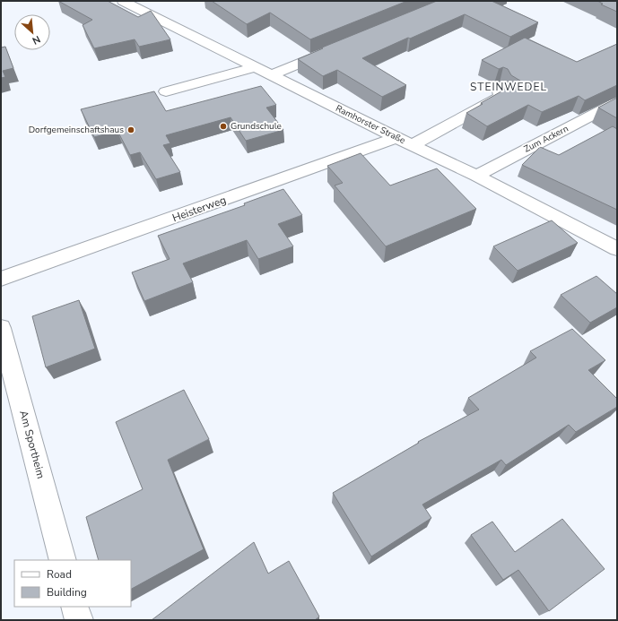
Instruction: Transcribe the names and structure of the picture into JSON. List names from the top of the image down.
{
  "streets": {
    "street": [
      "Ramhorster Straße",
      "Zum Ackern",
      "Heisterweg",
      "Am Sportheim"
    ]
  },
  "crossings": [
    ["Ramhorster Straße", "Zum Ackern"],
    ["Ramhorster Straße", "Heisterweg"]
  ],
  "districts": ["STEINWEDEL"],
  "places": ["Grundschule", "Dorfgemeinschaftshaus"],
  "legend": ["Road", "Building"],
  "north": "bottom right"
}
